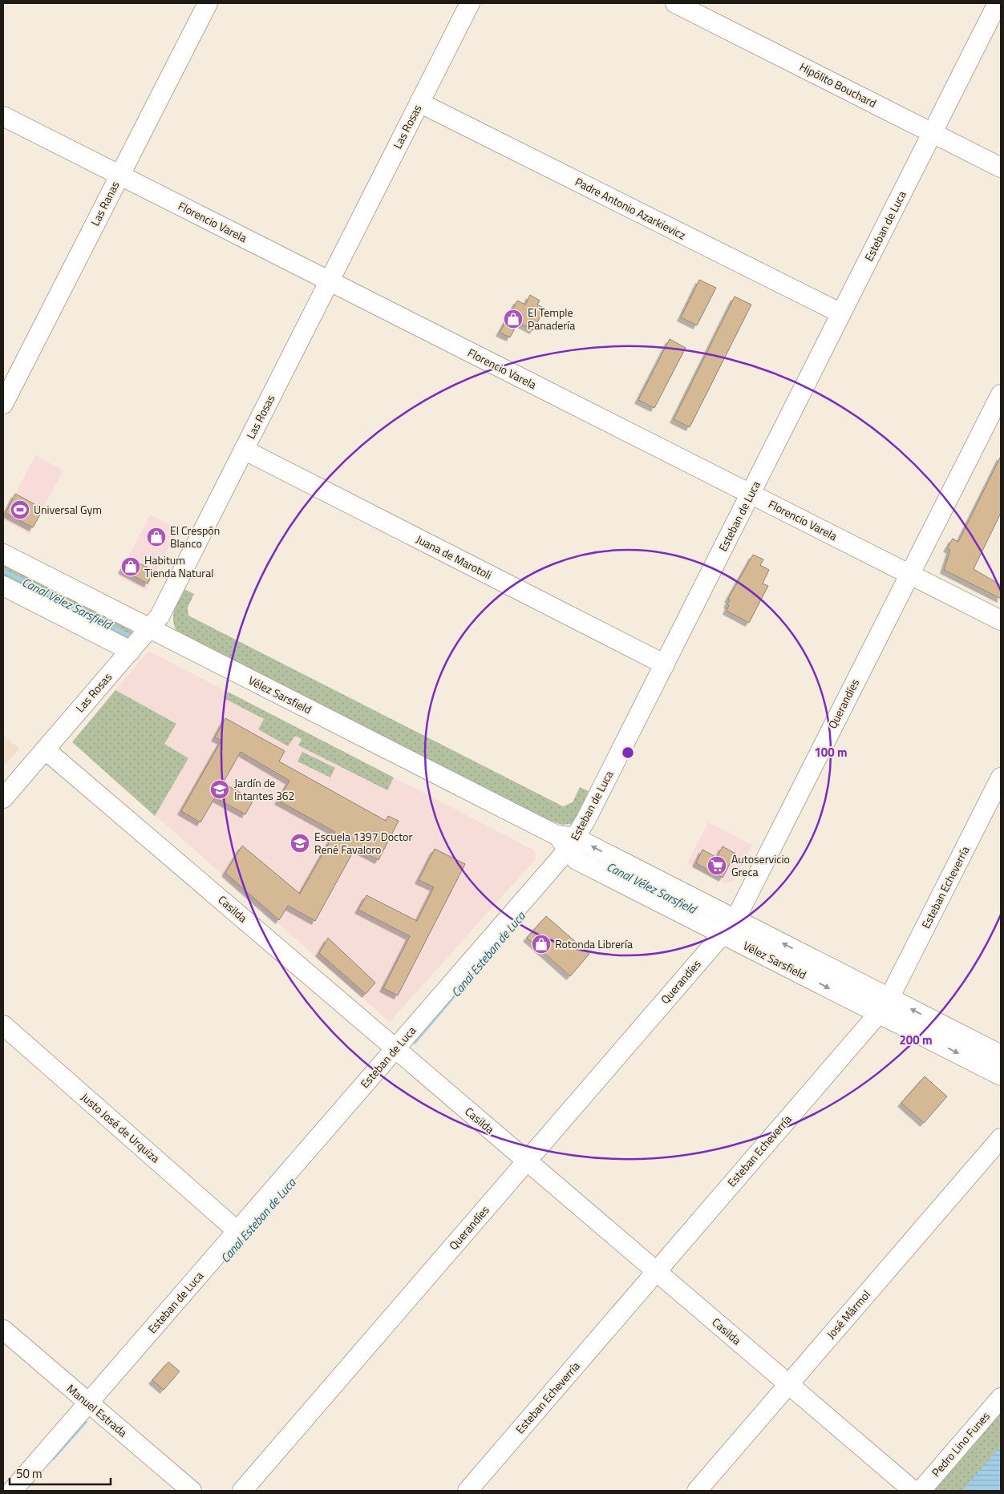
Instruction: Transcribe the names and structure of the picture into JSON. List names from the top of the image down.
{
  "streets": {
    "street": [
      "Hipólito Bouchard",
      "Las Rosas",
      "Las Ranas",
      "Padre Antonio Azarkievicz",
      "Florencio Varela",
      "Esteban de Luca",
      "Juana de Marotoli",
      "Vélez Sarsfield",
      "Querandíes",
      "Esteban Echeverría",
      "Casilda",
      "Justo José de Urquiza",
      "José Mármol",
      "Manuel Estrada",
      "Pedro Lino Funes"
    ]
  },
  "crossings": [
    ["Hipólito Bouchard", "Esteban de Luca"],
    ["Las Rosas", "Padre Antonio Azarkievicz"],
    ["Las Rosas", "Florencio Varela"],
    ["Las Rosas", "Juana de Marotoli"],
    ["Las Rosas", "Vélez Sarsfield"],
    ["Las Rosas", "Casilda"],
    ["Las Ranas", "Florencio Varela"],
    ["Padre Antonio Azarkievicz", "Esteban de Luca"],
    ["Florencio Varela", "Esteban de Luca"],
    ["Florencio Varela", "Querandíes"],
    ["Esteban de Luca", "Juana de Marotoli"],
    ["Esteban de Luca", "Vélez Sarsfield"],
    ["Esteban de Luca", "Casilda"],
    ["Esteban de Luca", "Justo José de Urquiza"],
    ["Esteban de Luca", "Manuel Estrada"],
    ["Vélez Sarsfield", "Querandíes"],
    ["Vélez Sarsfield", "Esteban Echeverría"],
    ["Querandíes", "Casilda"],
    ["Esteban Echeverría", "Casilda"],
    ["Casilda", "José Mármol"]
  ],
  "water": ["Canal Vélez Sarsfield", "Canal Esteban de Luca"],
  "places": {
    "shop": [
      "El Temple Panadería",
      "El Crespón Blanco",
      "Habitum Tienda Natural",
      "Rotonda Librería"
    ],
    "sports": ["Universal Gym"],
    "school or university": ["Jardín de Intantes 362", "Escuela 1397 Doctor René Favaloro"],
    "supermarket": ["Autoservicio Greca"]
  },
  "scale_bar": "50 m",
  "rings": ["100 m", "200 m"]
}
